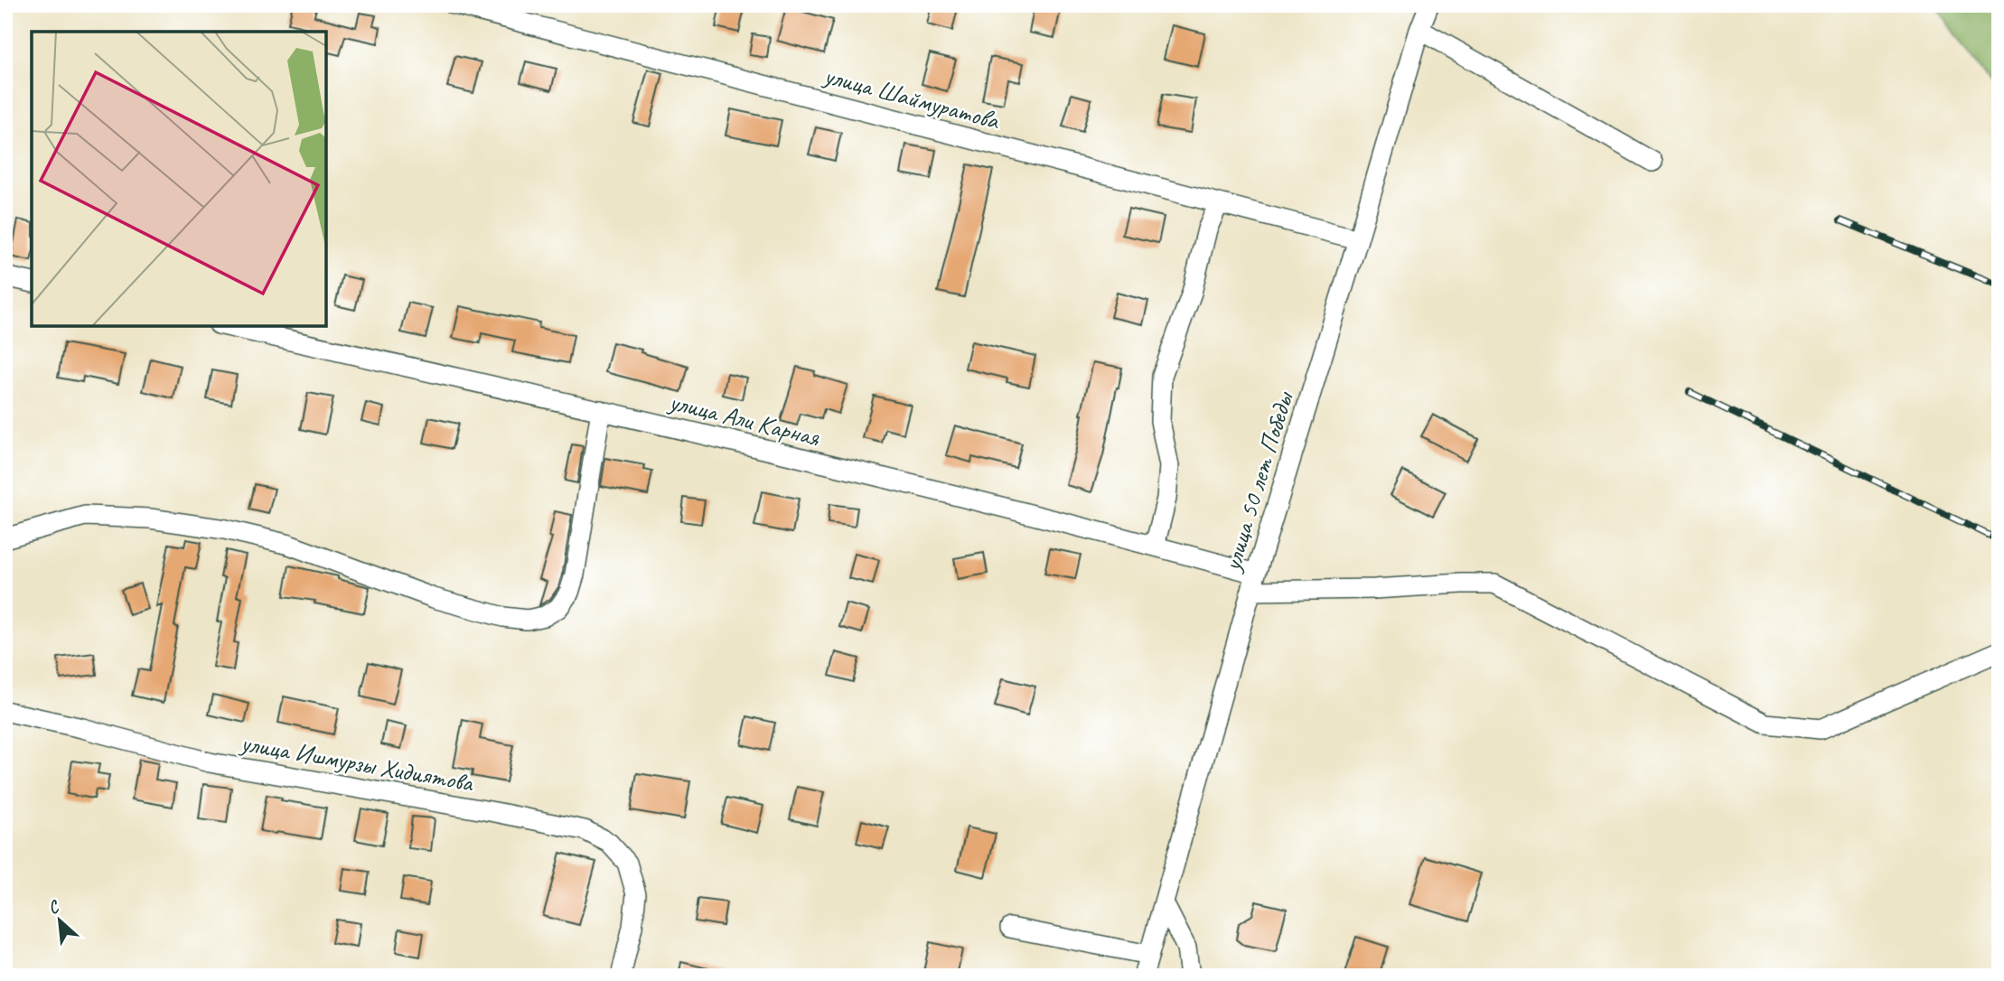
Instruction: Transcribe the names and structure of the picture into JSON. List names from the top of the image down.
{
  "streets": {
    "street": [
      "улица Шаймуратова",
      "улица Али Карная",
      "улица 50 лет Победы",
      "улица Ишмурзы Хидиятова"
    ]
  },
  "crossings": [
    ["улица Шаймуратова", "улица 50 лет Победы"],
    ["улица Али Карная", "улица 50 лет Победы"]
  ],
  "north": "top left"
}
